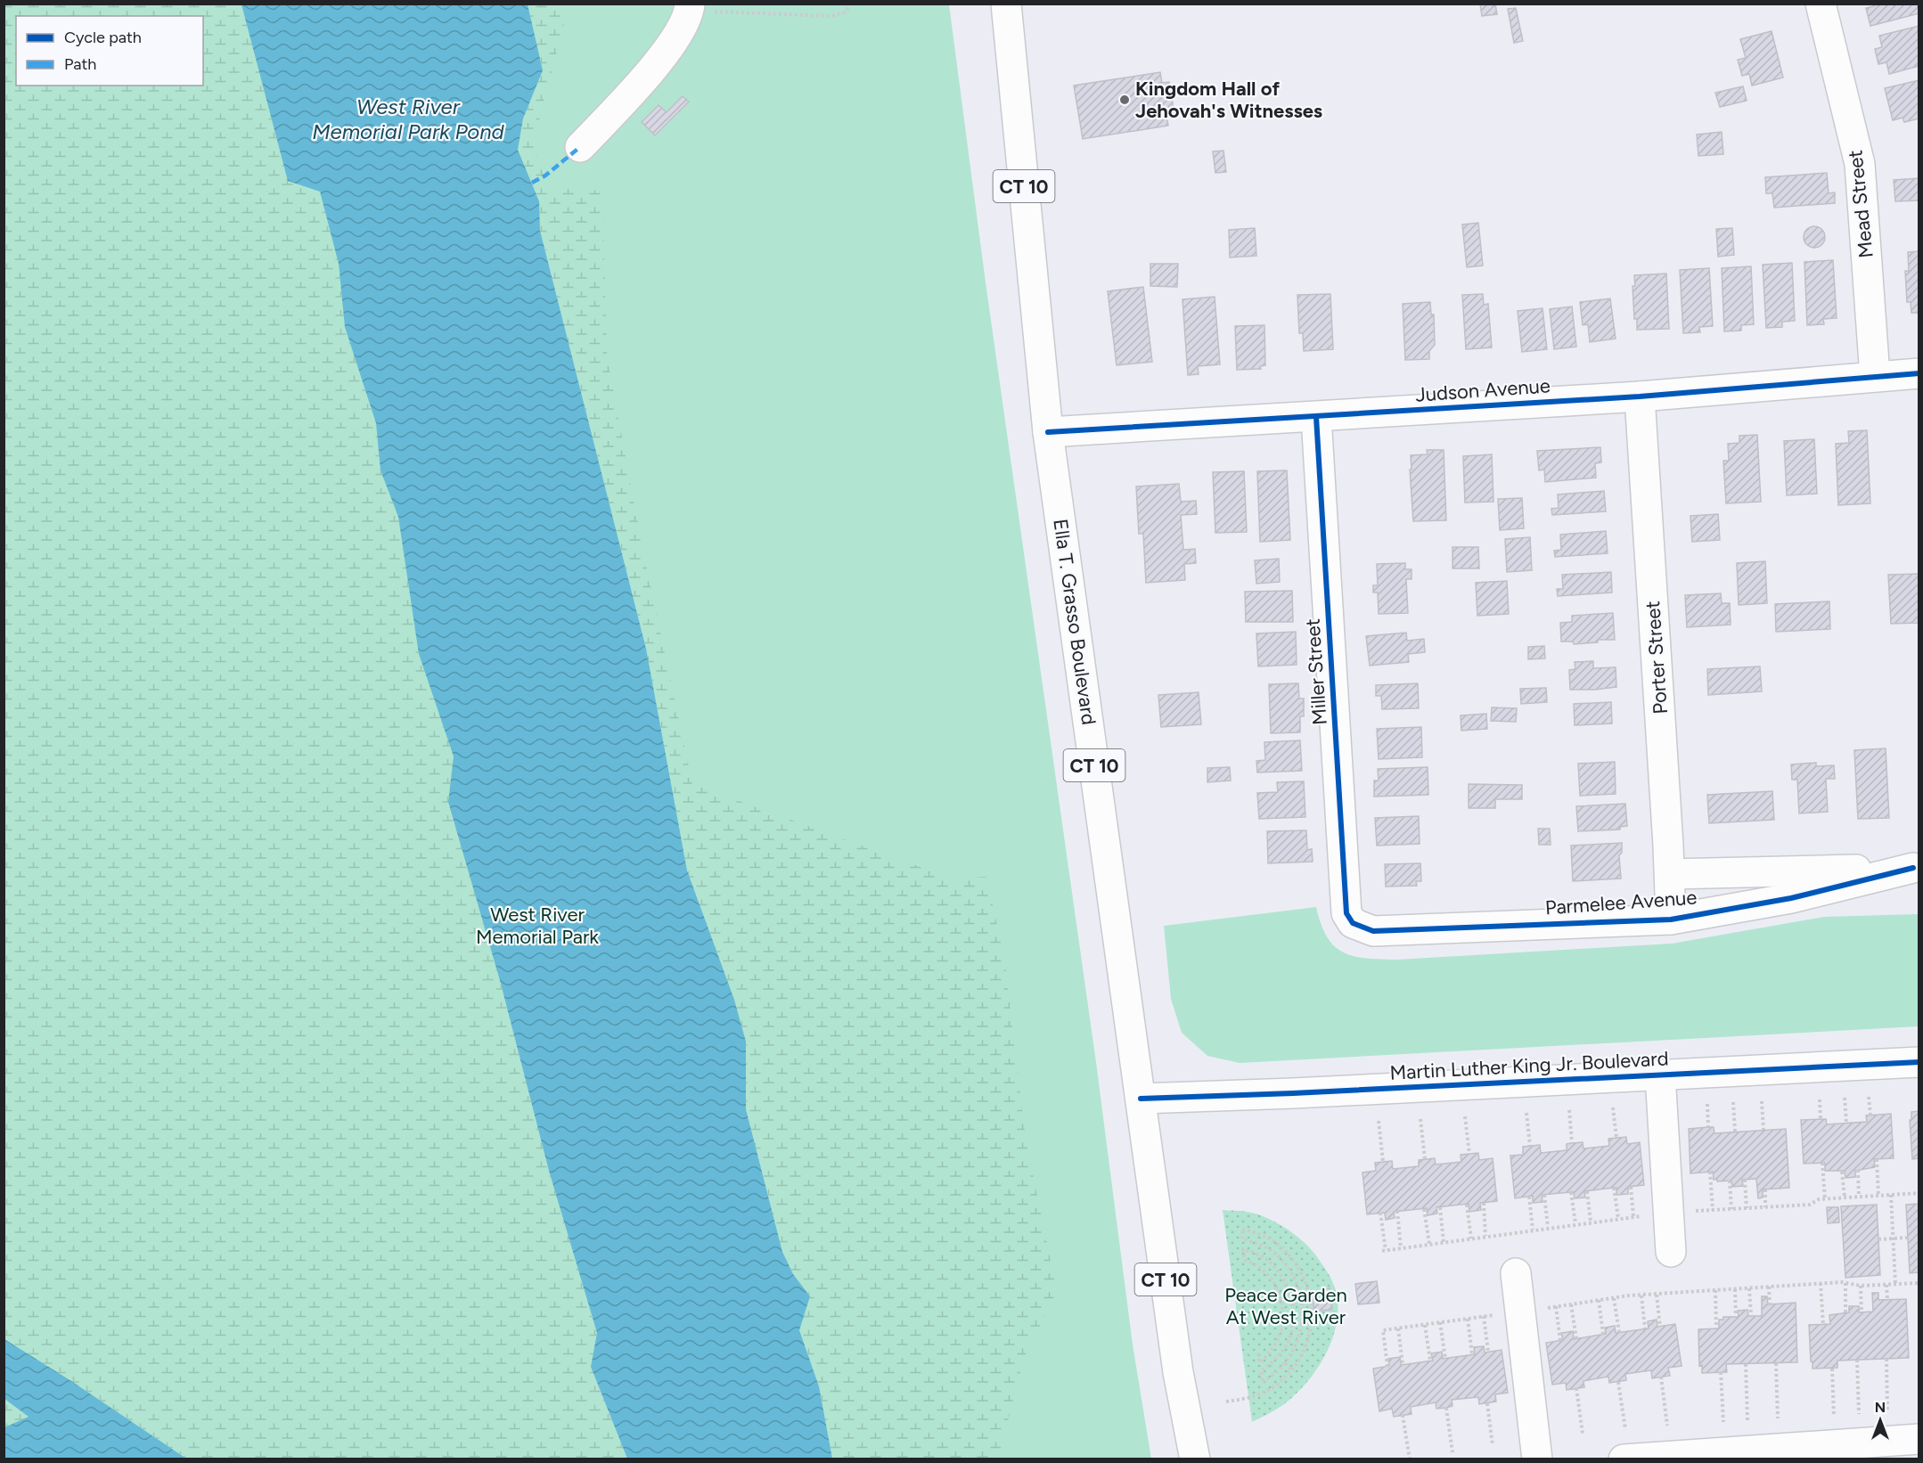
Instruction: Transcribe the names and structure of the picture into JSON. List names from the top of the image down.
{
  "streets": {
    "main road": [
      "CT 10",
      "Mead Street",
      "Judson Avenue",
      "Ella T. Grasso Boulevard",
      "Porter Street",
      "Miller Street",
      "Parmelee Avenue",
      "Martin Luther King Jr. Boulevard"
    ]
  },
  "crossings": [
    ["Mead Street", "Judson Avenue"],
    ["Judson Avenue", "Ella T. Grasso Boulevard"],
    ["Judson Avenue", "Porter Street"],
    ["Judson Avenue", "Miller Street"],
    ["Ella T. Grasso Boulevard", "Martin Luther King Jr. Boulevard"],
    ["Porter Street", "Parmelee Avenue"],
    ["Miller Street", "Parmelee Avenue"]
  ],
  "water": ["West River Memorial Park Pond"],
  "parks": ["West River Memorial Park", "Peace Garden At West River"],
  "places": ["Kingdom Hall of Jehovah's Witnesses"],
  "legend": ["Cycle path", "Path"],
  "north": "top"
}
